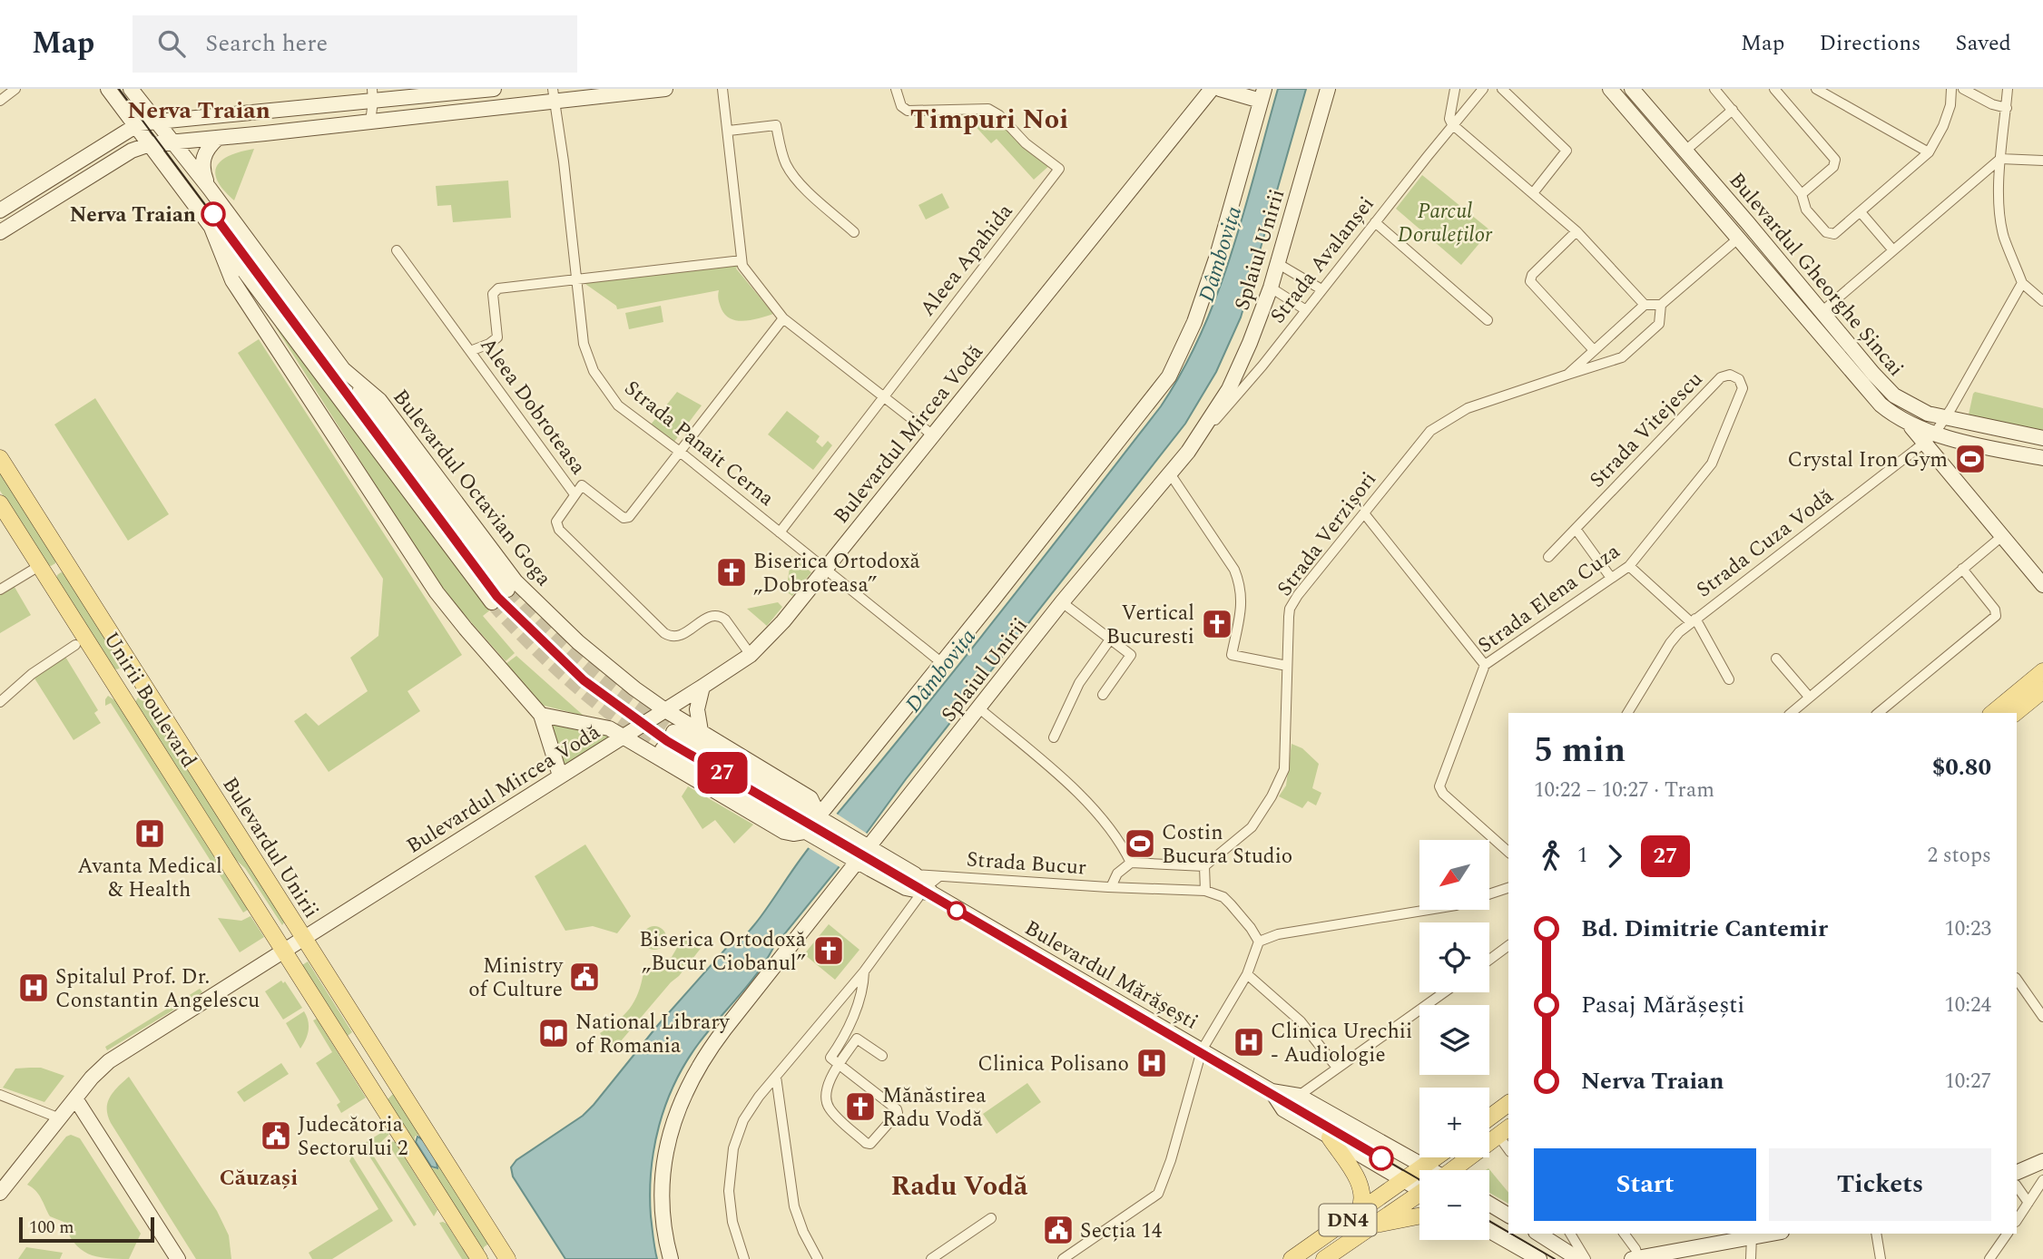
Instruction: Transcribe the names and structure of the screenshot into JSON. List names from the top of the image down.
{
  "streets": {
    "main road": [
      "Splaiul Unirii",
      "Bulevardul Gheorghe Șincai",
      "Bulevardul Mircea Vodă",
      "Bulevardul Octavian Goga",
      "Unirii Boulevard",
      "Bulevardul Unirii",
      "Bulevardul Mărășești",
      "DN4"
    ],
    "street": [
      "Aleea Apahida",
      "Strada Avalanșei",
      "Aleea Dobroteasa",
      "Strada Vitejescu",
      "Strada Panait Cerna",
      "Strada Verzișori",
      "Strada Cuza Vodă",
      "Strada Elena Cuza",
      "Strada Bucur"
    ]
  },
  "crossings": [
    ["Splaiul Unirii", "Strada Avalanșei"],
    ["Splaiul Unirii", "Strada Panait Cerna"],
    ["Splaiul Unirii", "Bulevardul Mărășești"],
    ["Aleea Apahida", "Strada Panait Cerna"],
    ["Bulevardul Gheorghe Șincai", "Strada Verzișori"],
    ["Bulevardul Gheorghe Șincai", "Strada Cuza Vodă"],
    ["Aleea Dobroteasa", "Bulevardul Mircea Vodă"],
    ["Strada Vitejescu", "Strada Elena Cuza"],
    ["Bulevardul Mircea Vodă", "Strada Panait Cerna"],
    ["Bulevardul Mircea Vodă", "Bulevardul Octavian Goga"],
    ["Bulevardul Mircea Vodă", "Unirii Boulevard"],
    ["Bulevardul Mircea Vodă", "Bulevardul Unirii"],
    ["Strada Bucur", "Bulevardul Mărășești"],
    ["Bulevardul Mărășești", "DN4"]
  ],
  "districts": [
    "Nerva Traian",
    "Timpuri Noi",
    "Căuzași",
    "Radu Vodă"
  ],
  "water": ["Dâmbovița"],
  "parks": ["Parcul Doruleților"],
  "places": {
    "other": ["Nerva Traian"],
    "sports": ["Crystal Iron Gym", "Costin Bucura Studio"],
    "church": [
      "Biserica Ortodoxă „Dobroteasa”",
      "Vertical Bucuresti",
      "Biserica Ortodoxă „Bucur Ciobanul”",
      "Mănăstirea Radu Vodă"
    ],
    "hospital": [
      "Avanta Medical & Health",
      "Spitalul Prof. Dr. Constantin Angelescu",
      "Clinica Urechii - Audiologie",
      "Clinica Polisano"
    ],
    "public building": ["Ministry of Culture", "Judecătoria Sectorului 2", "Secția 14"],
    "library": ["National Library of Romania"]
  },
  "lines": ["tram line 27"],
  "scale_bar": "100 m",
  "north": "bottom left",
  "page": {
    "header": "Map",
    "search": "Search here",
    "nav": ["Map", "Directions", "Saved"],
    "on_map": "27",
    "heading": ["5 min", "10:22 – 10:27 · Tram", "$0.80"],
    "legs": ["1", "27", "2 stops"],
    "map_buttons": ["+", "−"],
    "list": [
      {
        "name": "Bd. Dimitrie Cantemir",
        "value": "10:23"
      },
      {
        "name": "Pasaj Mărășești",
        "value": "10:24"
      },
      {
        "name": "Nerva Traian",
        "value": "10:27"
      }
    ],
    "buttons": ["Start", "Tickets"],
    "scale": "100 m"
  }
}
